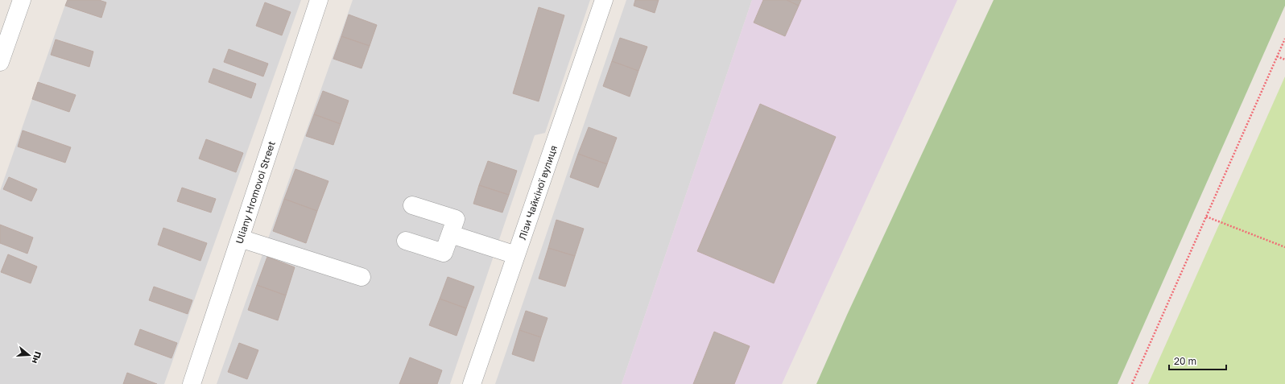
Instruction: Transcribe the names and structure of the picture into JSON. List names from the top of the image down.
{
  "streets": {
    "street": ["Uliany Hromovoi Street", "Лізи Чайкіної вулиця"]
  },
  "scale_bar": "20 m",
  "north": "right"
}
